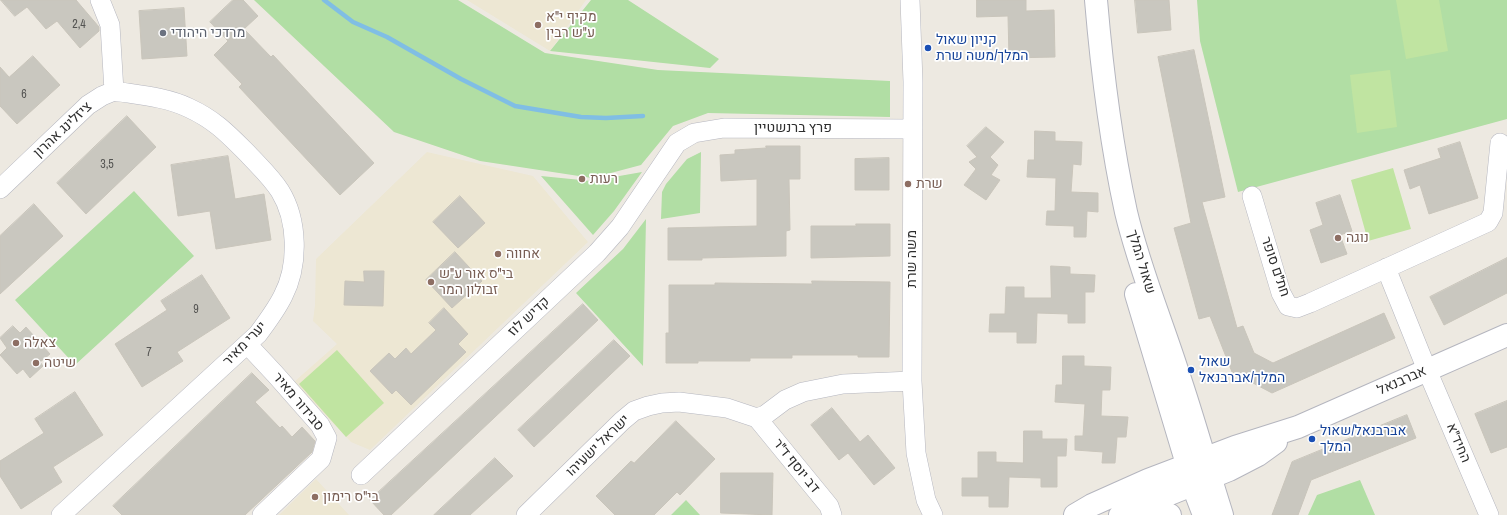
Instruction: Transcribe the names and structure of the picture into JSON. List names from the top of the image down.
{
  "streets": {
    "street": [
      "פרץ ברנשטיין",
      "ציזלינג אהרון",
      "משה שרת",
      "שאול המלך",
      "חת\"ם סופר",
      "קדיש לוז",
      "יערי מאיר",
      "אברבנאל",
      "סבידור מאיר",
      "החיד\"א",
      "ישראל ישעיהו",
      "דב יוסף ד\"ר"
    ]
  },
  "crossings": [
    ["פרץ ברנשטיין", "משה שרת"],
    ["פרץ ברנשטיין", "קדיש לוז"],
    ["ציזלינג אהרון", "יערי מאיר"],
    ["שאול המלך", "אברבנאל"],
    ["יערי מאיר", "סבידור מאיר"],
    ["אברבנאל", "החיד\"א"],
    ["ישראל ישעיהו", "דב יוסף ד\"ר"]
  ],
  "places": [
    "מקיף י\"א ע\"ש רבין",
    "מרדכי היהודי",
    "קניון שאול המלך/משה שרת",
    "רעות",
    "שרת",
    "נוגה",
    "אחווה",
    "בי\"ס אור ע\"ש זבולון המר",
    "צאלה",
    "שיטה",
    "שאול המלך/אברבנאל",
    "אברבנאל/שאול המלך",
    "בי\"ס רימון"
  ],
  "house_numbers": [
    "2,4",
    "6",
    "3,5",
    "9",
    "7"
  ]
}
